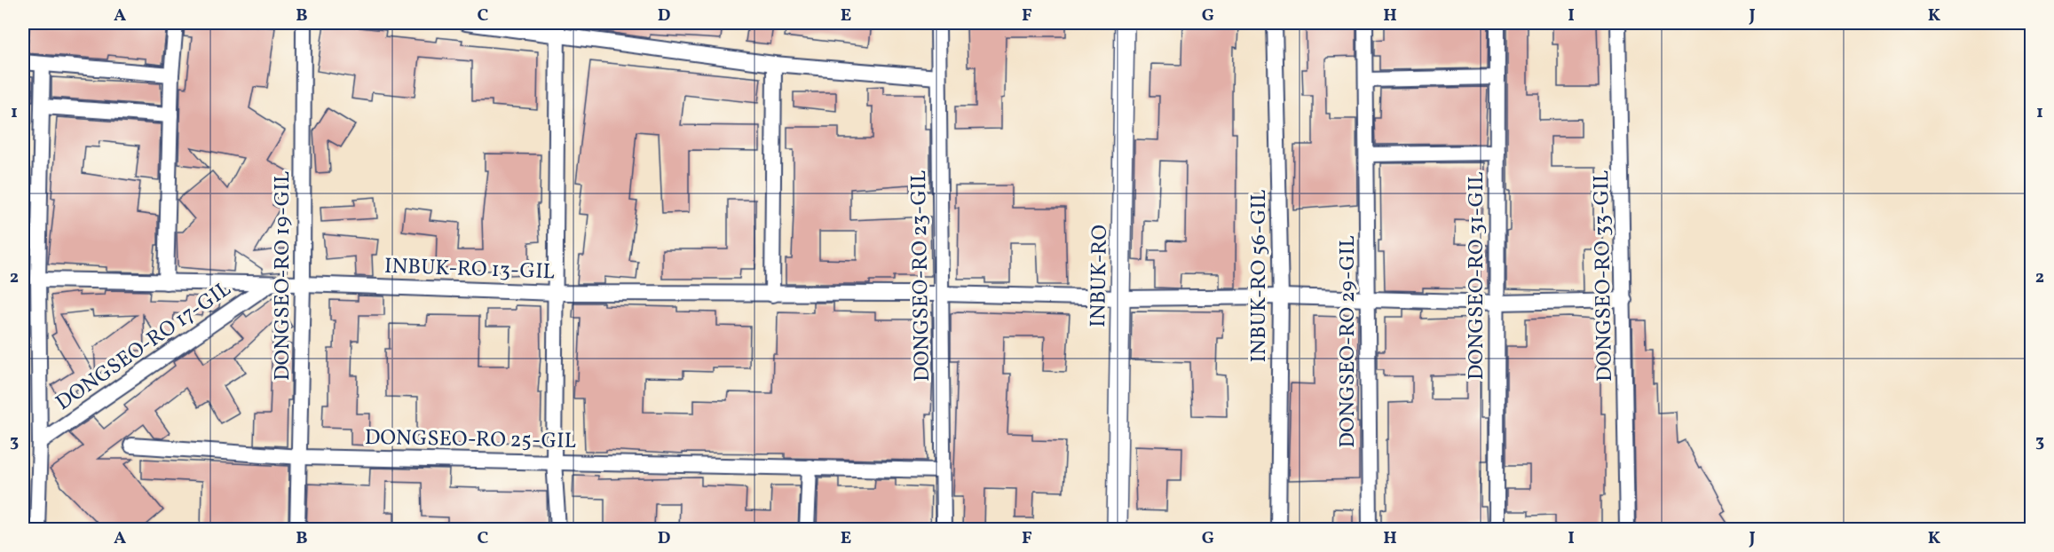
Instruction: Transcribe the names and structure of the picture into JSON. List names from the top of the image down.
{
  "streets": {
    "street": [
      "INBUK-RO 13-GIL",
      "DONGSEO-RO 19-GIL",
      "DONGSEO-RO 23-GIL",
      "INBUK-RO",
      "INBUK-RO 56-GIL",
      "DONGSEO-RO 31-GIL",
      "DONGSEO-RO 33-GIL",
      "DONGSEO-RO 29-GIL",
      "DONGSEO-RO 17-GIL",
      "DONGSEO-RO 25-GIL"
    ]
  },
  "crossings": [
    ["INBUK-RO 13-GIL", "DONGSEO-RO 19-GIL"],
    ["INBUK-RO 13-GIL", "DONGSEO-RO 23-GIL"],
    ["INBUK-RO 13-GIL", "INBUK-RO"],
    ["INBUK-RO 13-GIL", "INBUK-RO 56-GIL"],
    ["INBUK-RO 13-GIL", "DONGSEO-RO 31-GIL"],
    ["INBUK-RO 13-GIL", "DONGSEO-RO 33-GIL"],
    ["INBUK-RO 13-GIL", "DONGSEO-RO 29-GIL"],
    ["INBUK-RO 13-GIL", "DONGSEO-RO 17-GIL"],
    ["DONGSEO-RO 19-GIL", "DONGSEO-RO 25-GIL"],
    ["DONGSEO-RO 23-GIL", "DONGSEO-RO 25-GIL"]
  ],
  "grid": {
    "columns": [
      "A",
      "B",
      "C",
      "D",
      "E",
      "F",
      "G",
      "H",
      "I",
      "J",
      "K"
    ],
    "rows": ["1", "2", "3"]
  }
}
